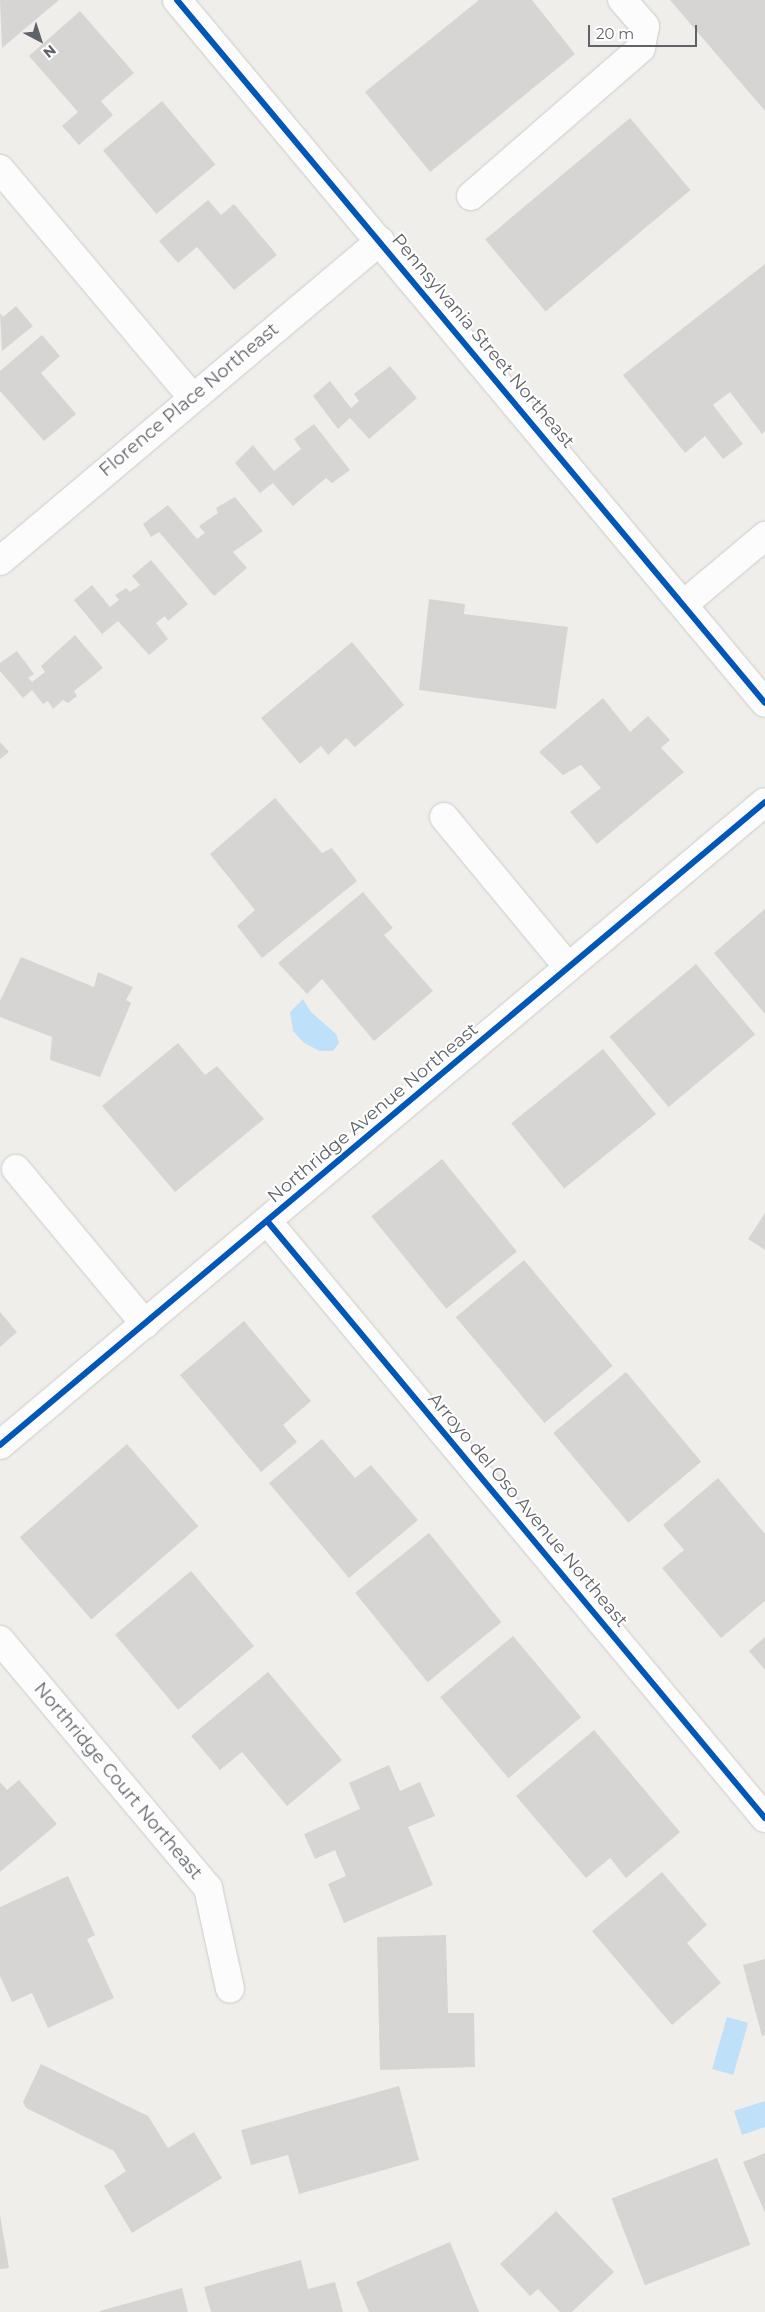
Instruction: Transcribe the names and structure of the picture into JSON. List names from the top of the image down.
{
  "streets": {
    "street": [
      "Pennsylvania Street Northeast",
      "Florence Place Northeast",
      "Northridge Avenue Northeast",
      "Arroyo del Oso Avenue Northeast",
      "Northridge Court Northeast"
    ]
  },
  "crossings": [
    ["Pennsylvania Street Northeast", "Florence Place Northeast"],
    ["Northridge Avenue Northeast", "Arroyo del Oso Avenue Northeast"]
  ],
  "scale_bar": "20 m",
  "north": "bottom right"
}
